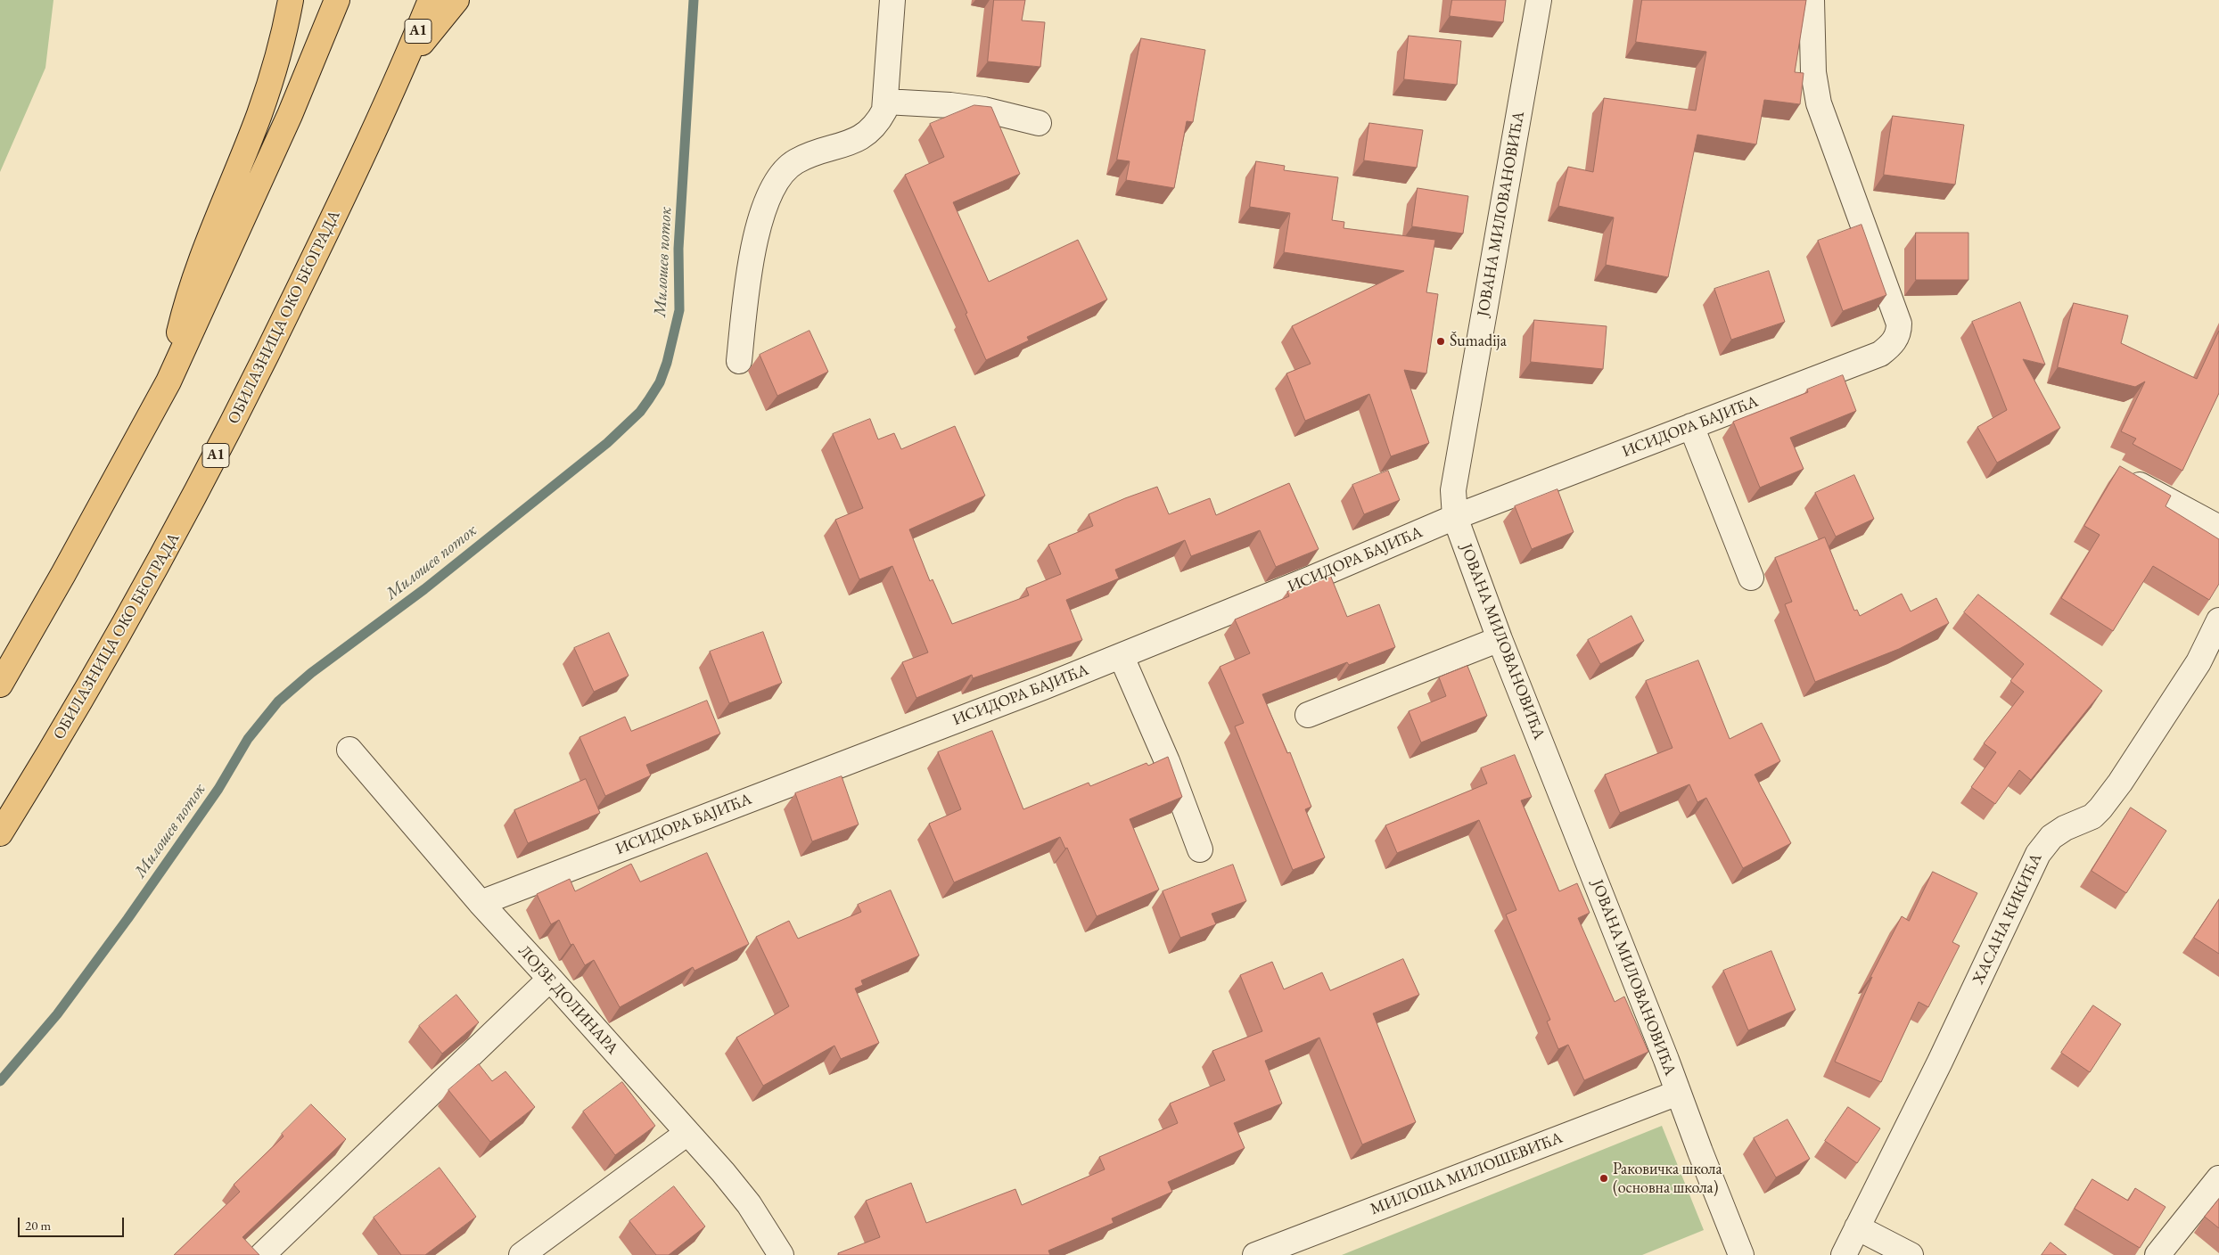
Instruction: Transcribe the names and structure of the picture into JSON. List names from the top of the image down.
{
  "streets": {
    "highway": ["A1", "ОБИЛАЗНИЦА ОКО БЕОГРАДА"],
    "street": [
      "ЈОВАНА МИЛОВАНОВИЋА",
      "ИСИДОРА БАЈИЋА",
      "ХАСАНА КИКИЋА",
      "ЛОЈЗЕ ДОЛИНАРА",
      "МИЛОША МИЛОШЕВИЋА"
    ]
  },
  "crossings": [
    ["ЈОВАНА МИЛОВАНОВИЋА", "ИСИДОРА БАЈИЋА"],
    ["ЈОВАНА МИЛОВАНОВИЋА", "МИЛОША МИЛОШЕВИЋА"],
    ["ИСИДОРА БАЈИЋА", "ЛОЈЗЕ ДОЛИНАРА"]
  ],
  "water": ["Милошев поток"],
  "places": ["Šumadija", "Раковичка школа (основна школа)"],
  "scale_bar": "20 m"
}
